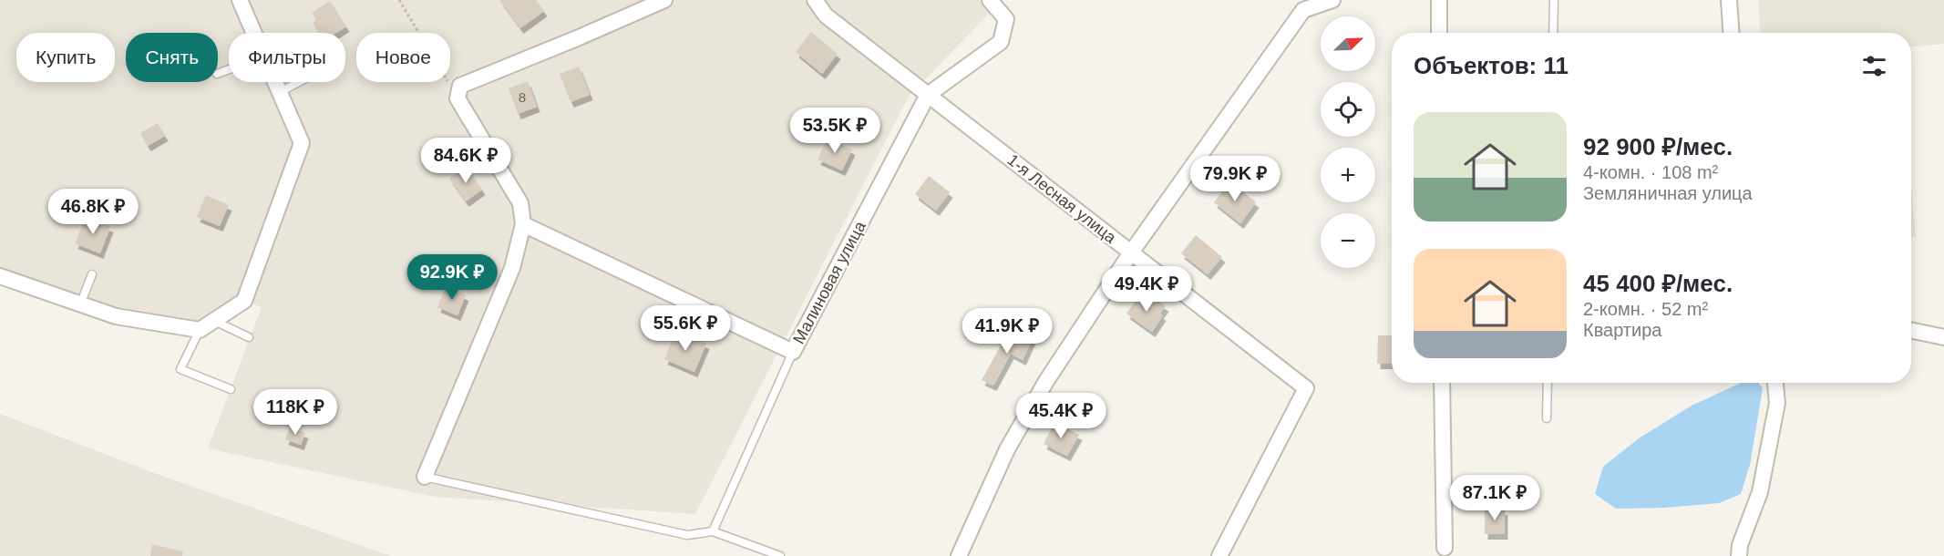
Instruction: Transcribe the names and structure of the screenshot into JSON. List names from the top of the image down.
{
  "streets": {
    "street": ["1-я Лесная улица", "Малиновая улица"]
  },
  "crossings": [
    ["1-я Лесная улица", "Малиновая улица"]
  ],
  "house_numbers": ["8"],
  "north": "top right",
  "page": {
    "map_buttons": ["+", "−"],
    "chip": [
      "Купить",
      "Снять",
      "Фильтры",
      "Новое"
    ],
    "heading": "Объектов: 11",
    "list": [
      {
        "name": "92 900 ₽/мес.",
        "note": "4-комн. · 108 m² · Земляничная улица"
      },
      {
        "name": "45 400 ₽/мес.",
        "note": "2-комн. · 52 m² · Квартира"
      }
    ],
    "price": [
      "53.5K ₽",
      "84.6K ₽",
      "79.9K ₽",
      "46.8K ₽",
      "92.9K ₽",
      "49.4K ₽",
      "55.6K ₽",
      "41.9K ₽",
      "118K ₽",
      "45.4K ₽",
      "87.1K ₽"
    ]
  }
}
